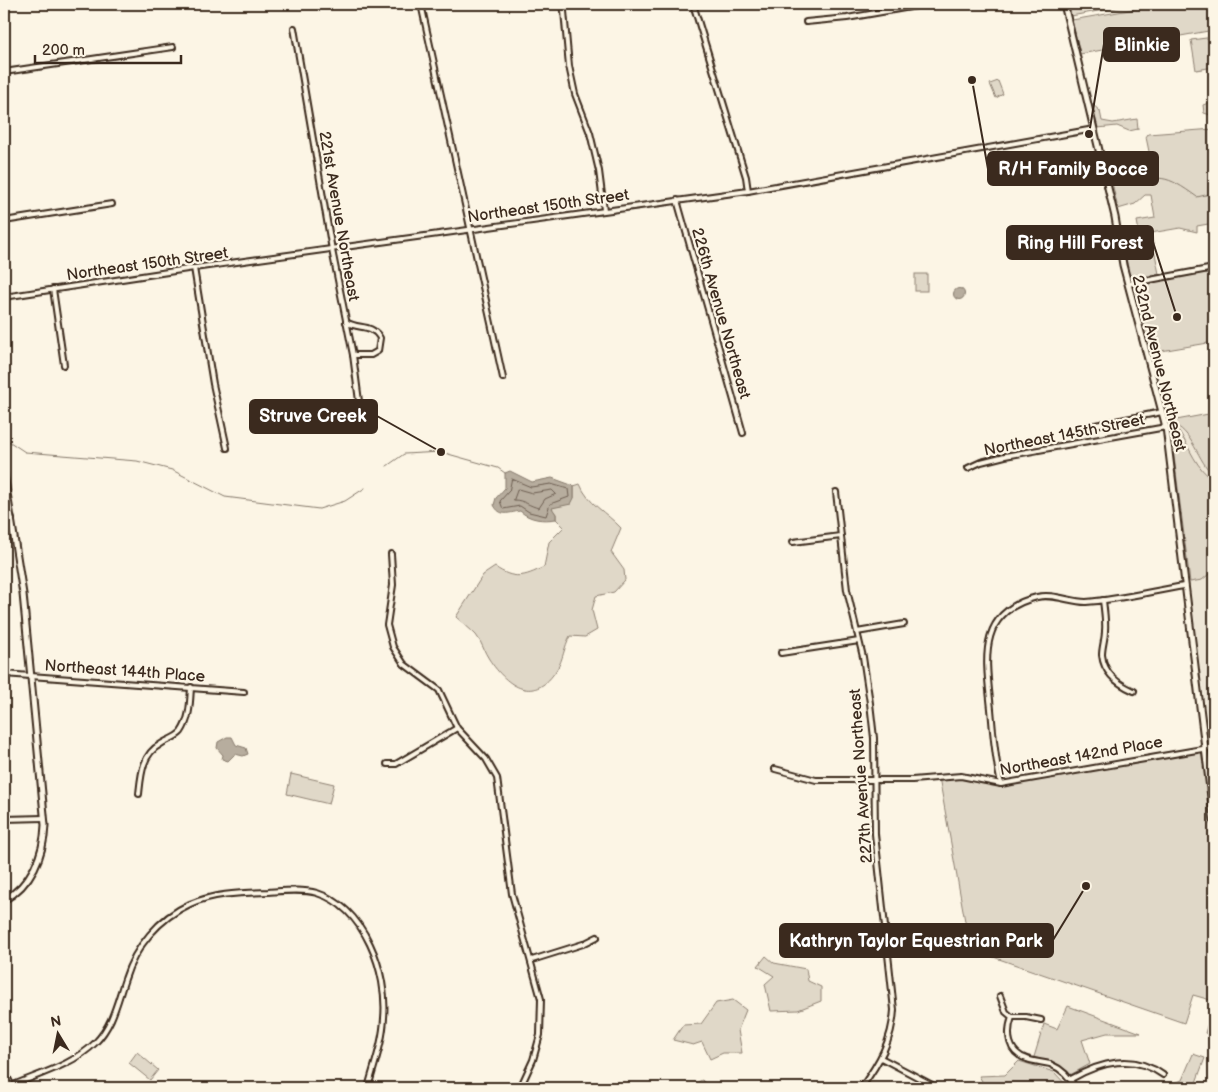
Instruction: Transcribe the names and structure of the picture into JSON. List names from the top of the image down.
{
  "streets": {
    "street": [
      "Northeast 150th Street",
      "221st Avenue Northeast",
      "226th Avenue Northeast",
      "232nd Avenue Northeast",
      "Northeast 145th Street",
      "Northeast 144th Place",
      "Northeast 142nd Place",
      "227th Avenue Northeast"
    ]
  },
  "crossings": [
    ["Northeast 150th Street", "221st Avenue Northeast"],
    ["Northeast 150th Street", "226th Avenue Northeast"],
    ["Northeast 150th Street", "232nd Avenue Northeast"],
    ["232nd Avenue Northeast", "Northeast 145th Street"],
    ["232nd Avenue Northeast", "Northeast 142nd Place"],
    ["Northeast 142nd Place", "227th Avenue Northeast"]
  ],
  "places": [
    "R/H Family Bocce",
    "Blinkie",
    "Ring Hill Forest",
    "Struve Creek",
    "Kathryn Taylor Equestrian Park"
  ],
  "scale_bar": "200 m",
  "north": "top"
}
